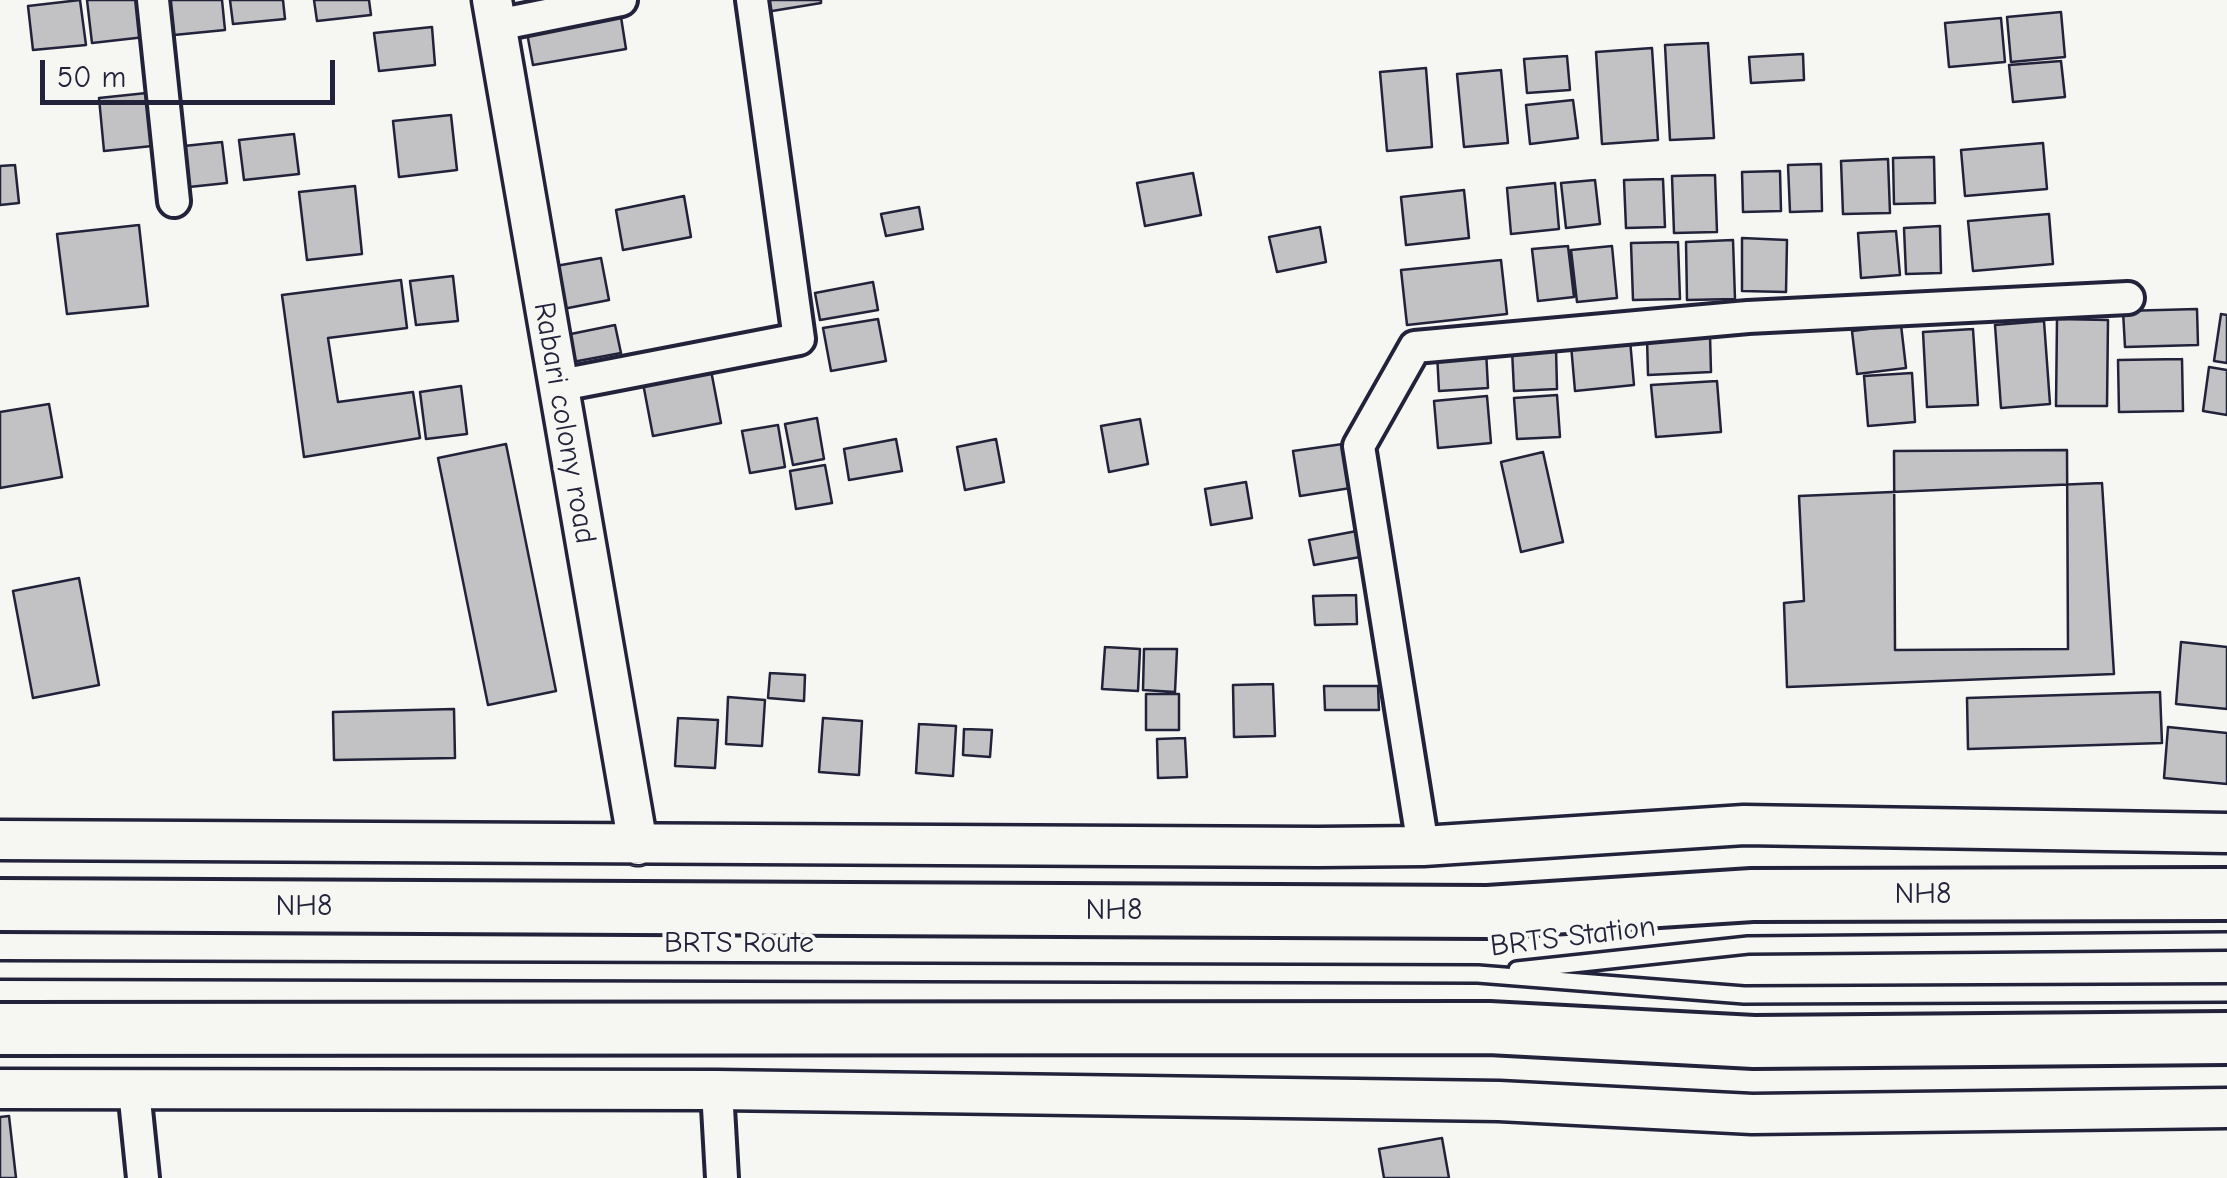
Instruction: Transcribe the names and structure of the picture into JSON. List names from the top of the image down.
{
  "streets": {
    "main road": ["NH8"],
    "street": ["Rabari colony road"],
    "lane": ["BRTS Station", "BRTS Route"]
  },
  "crossings": [
    ["NH8", "BRTS Station"],
    ["BRTS Station", "BRTS Route"]
  ],
  "scale_bar": "50 m"
}
